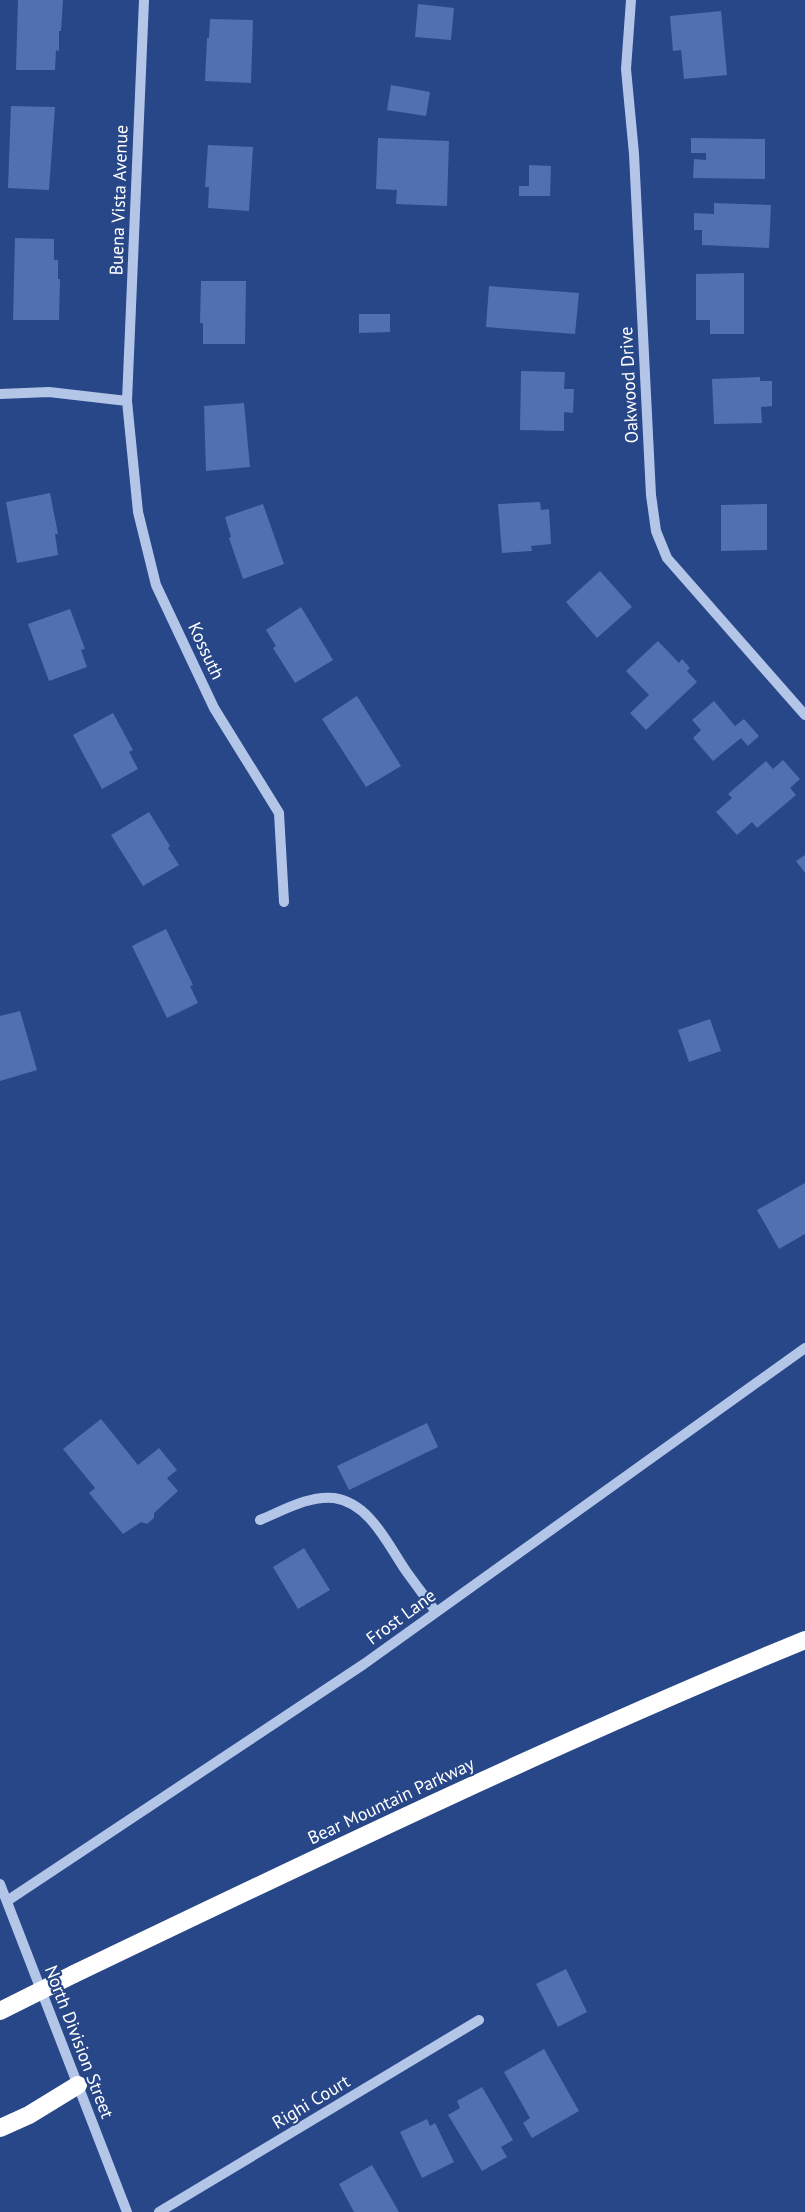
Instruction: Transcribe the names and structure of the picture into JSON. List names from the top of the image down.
{
  "streets": {
    "highway": ["Bear Mountain Parkway"],
    "street": [
      "Buena Vista Avenue",
      "Oakwood Drive",
      "Kossuth",
      "Frost Lane",
      "North Division Street",
      "Righi Court"
    ]
  },
  "crossings": [
    ["Buena Vista Avenue", "Kossuth"],
    ["Frost Lane", "North Division Street"]
  ]
}
